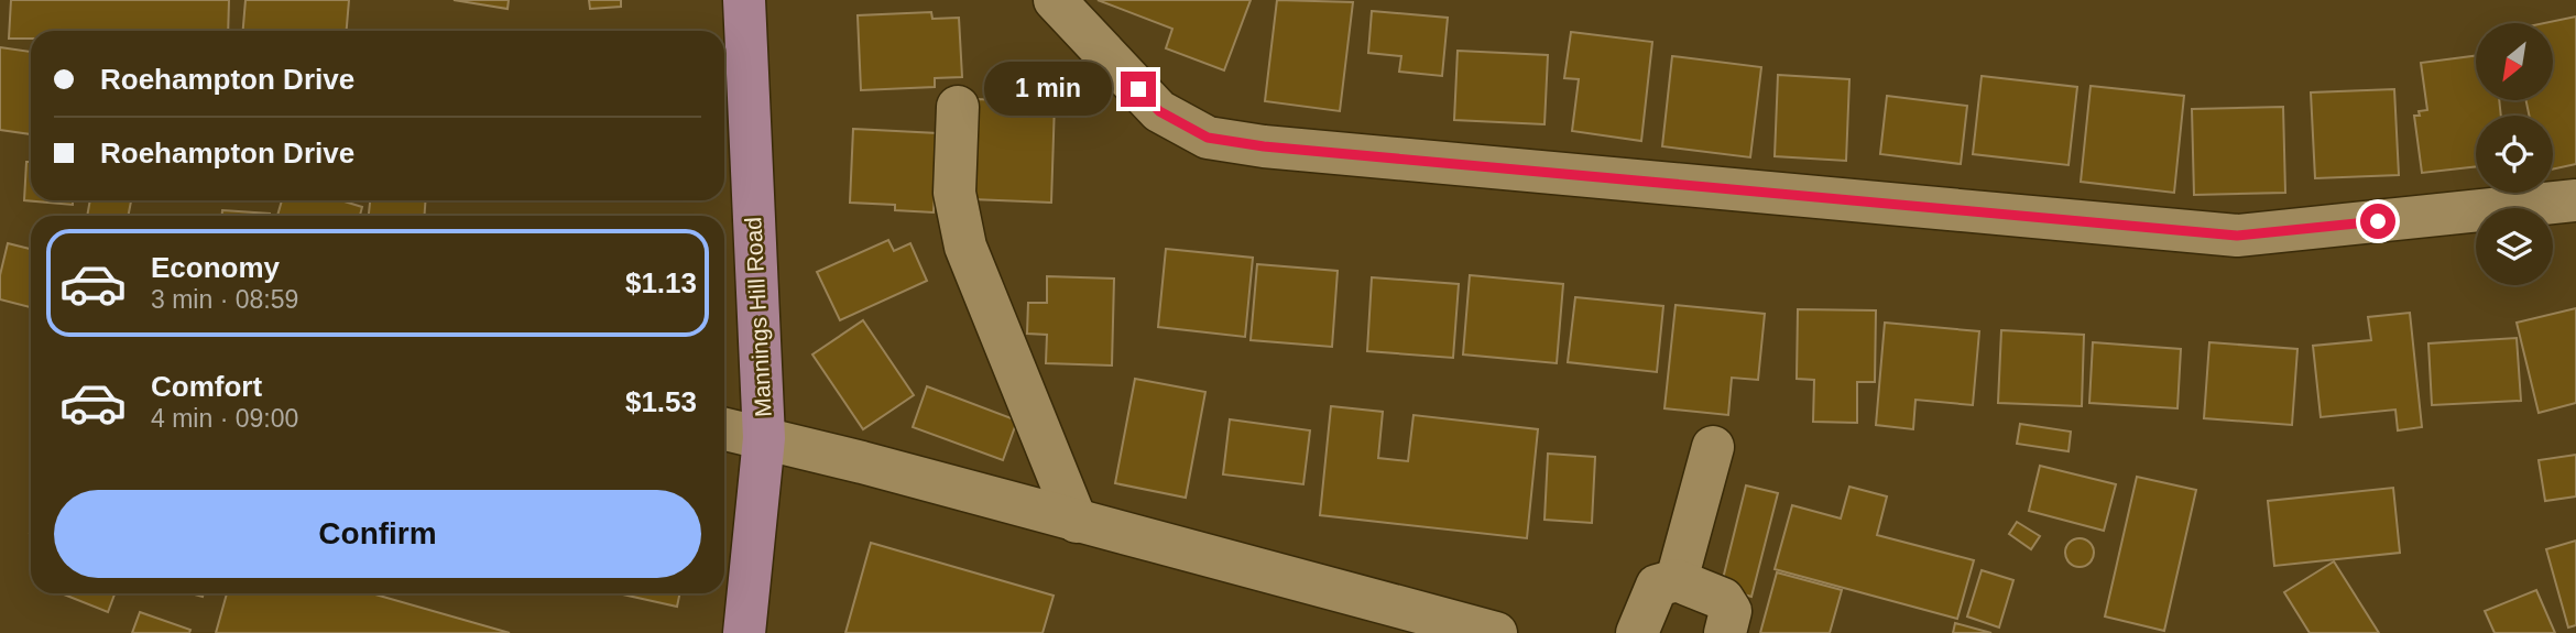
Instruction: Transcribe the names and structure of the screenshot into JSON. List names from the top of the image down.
{
  "streets": {
    "main road": ["Mannings Hill Road"]
  },
  "north": "bottom left",
  "page": {
    "banner": ["Roehampton Drive", "Roehampton Drive"],
    "bubble": "1 min",
    "list": [
      {
        "name": "Economy",
        "note": "3 min · 08:59",
        "value": "$1.13"
      },
      {
        "name": "Comfort",
        "note": "4 min · 09:00",
        "value": "$1.53"
      }
    ],
    "buttons": "Confirm"
  }
}
